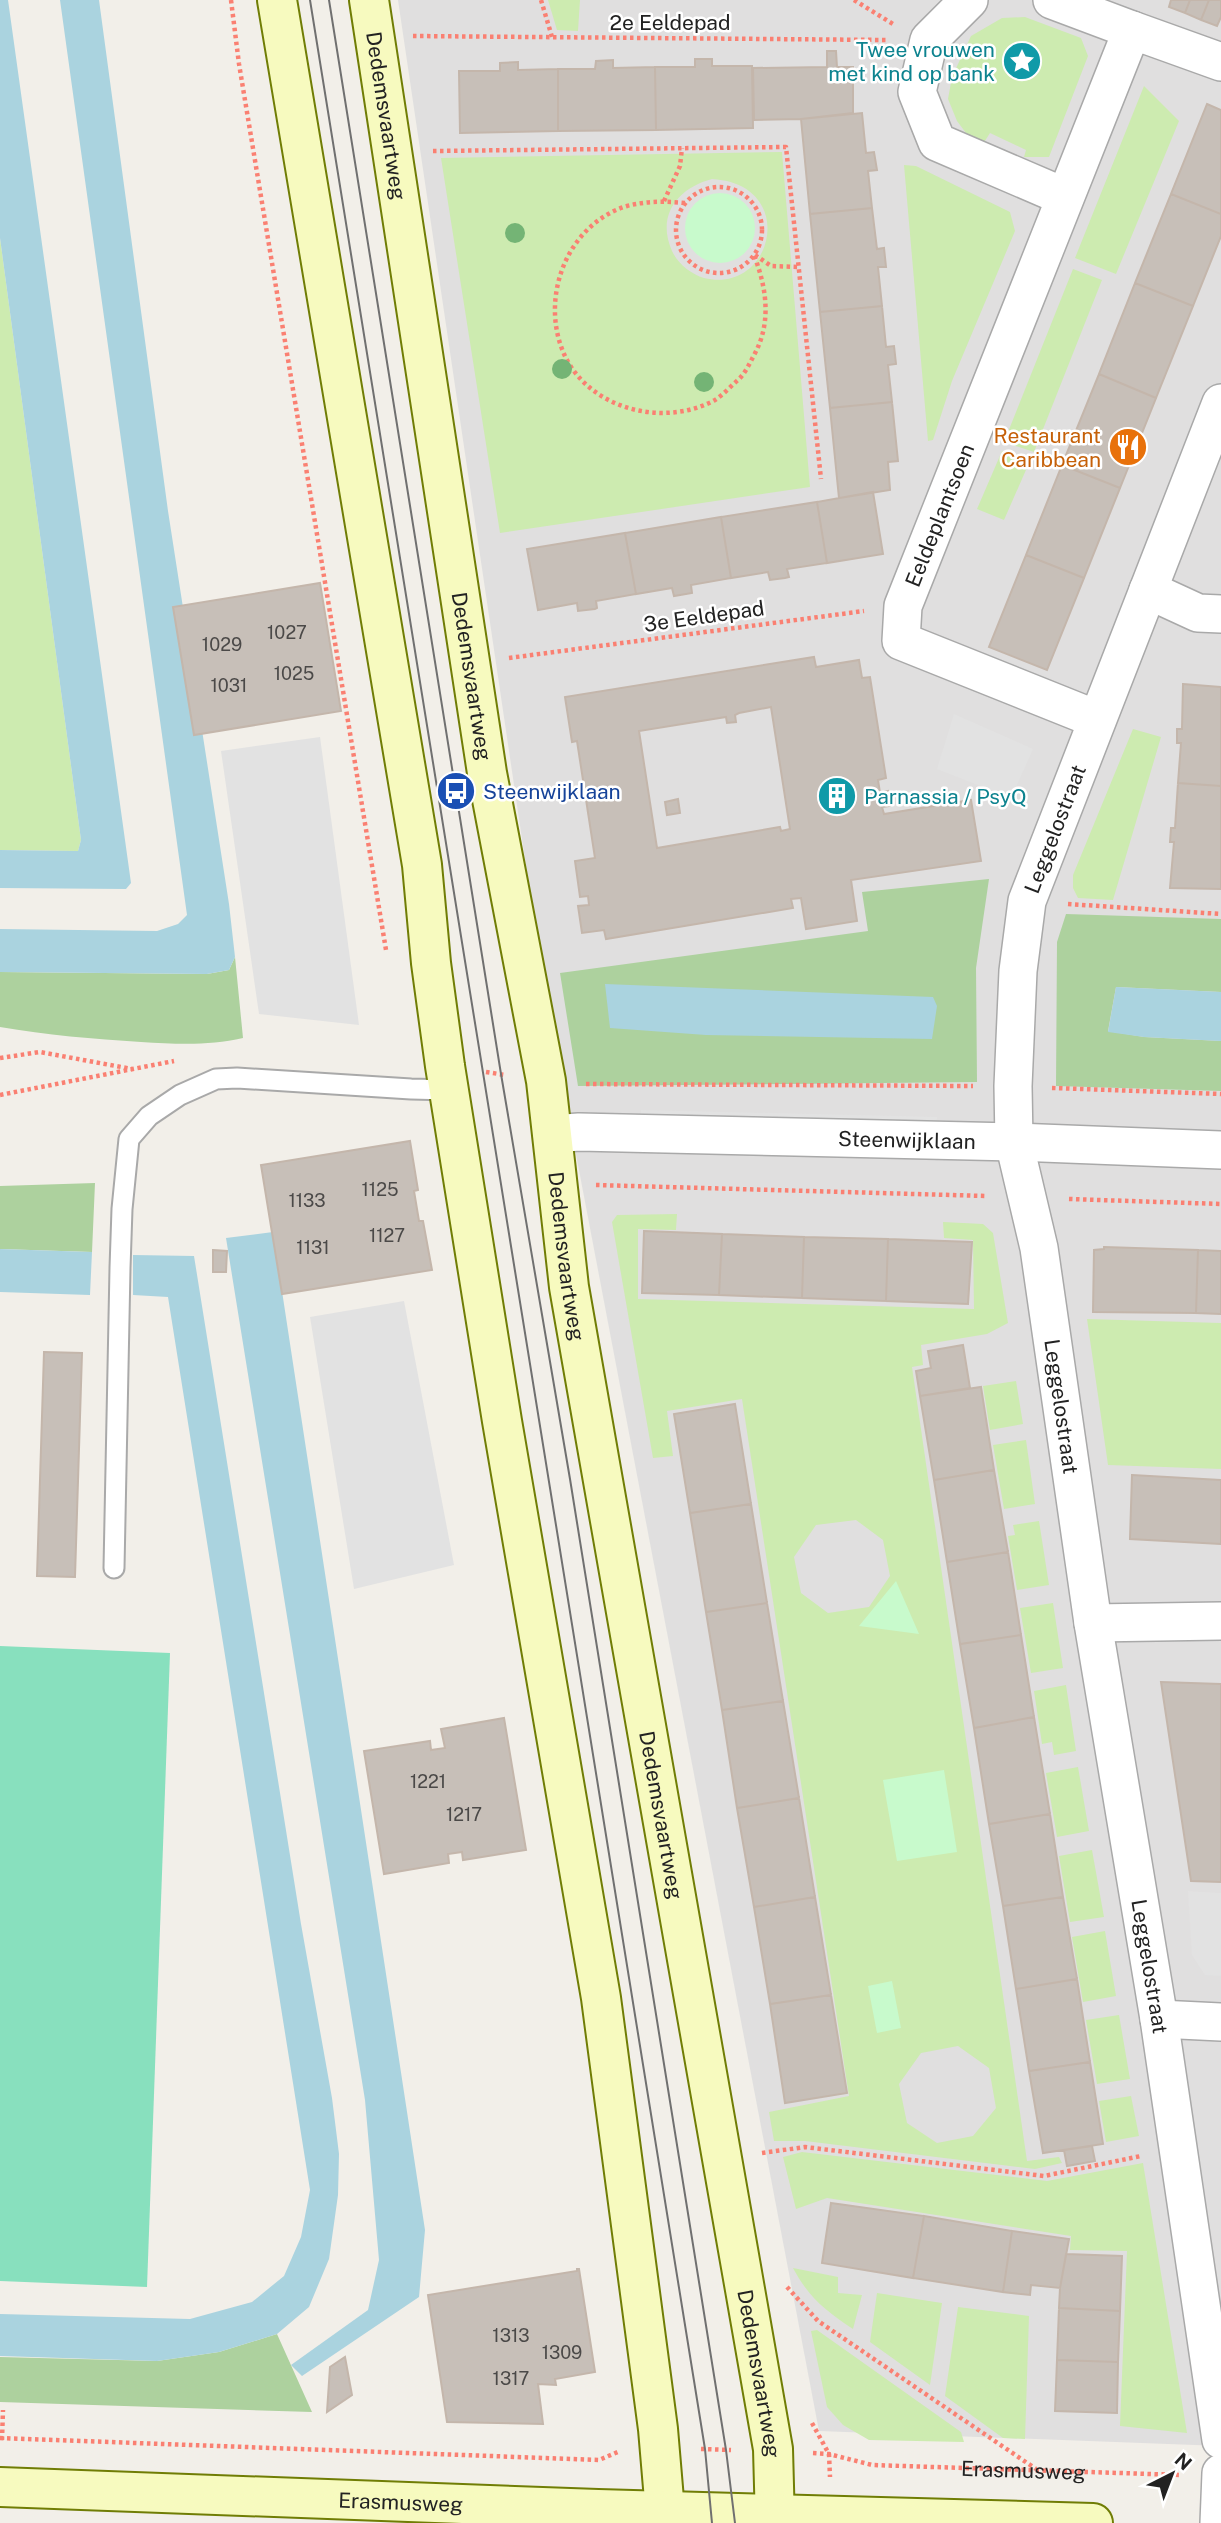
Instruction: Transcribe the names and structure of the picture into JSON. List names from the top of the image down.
{
  "streets": {
    "street": [
      "Dedemsvaartweg",
      "Eeldeplantsoen",
      "Leggelostraat",
      "Steenwijklaan",
      "Erasmusweg"
    ],
    "path": ["2e Eeldepad", "3e Eeldepad"]
  },
  "crossings": [
    ["Dedemsvaartweg", "Steenwijklaan"],
    ["Dedemsvaartweg", "Erasmusweg"],
    ["Eeldeplantsoen", "3e Eeldepad"],
    ["Eeldeplantsoen", "Leggelostraat"],
    ["Leggelostraat", "Steenwijklaan"]
  ],
  "places": {
    "place": ["Twee vrouwen met kind op bank"],
    "restaurant": ["Restaurant Caribbean"],
    "bus stop": ["Steenwijklaan"],
    "building": ["Parnassia / PsyQ"]
  },
  "house_numbers": [
    "1027",
    "1029",
    "1025",
    "1031",
    "1125",
    "1133",
    "1127",
    "1131",
    "1221",
    "1217",
    "1313",
    "1309",
    "1317"
  ],
  "north": "top right"
}
